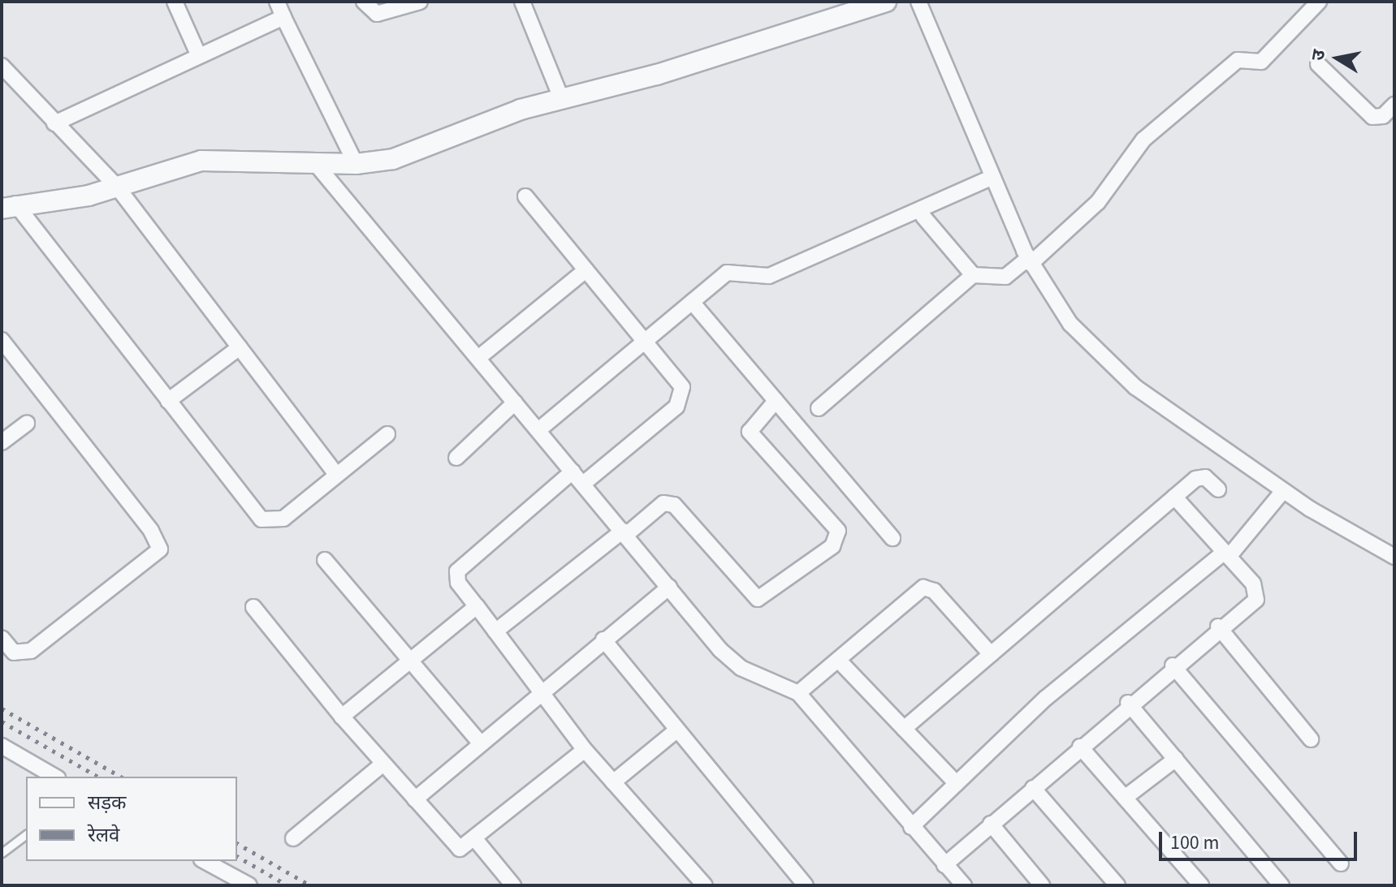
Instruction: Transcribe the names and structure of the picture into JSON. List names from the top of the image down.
{
  "legend": ["सड़क", "रेलवे"],
  "scale_bar": "100 m",
  "north": "left"
}
